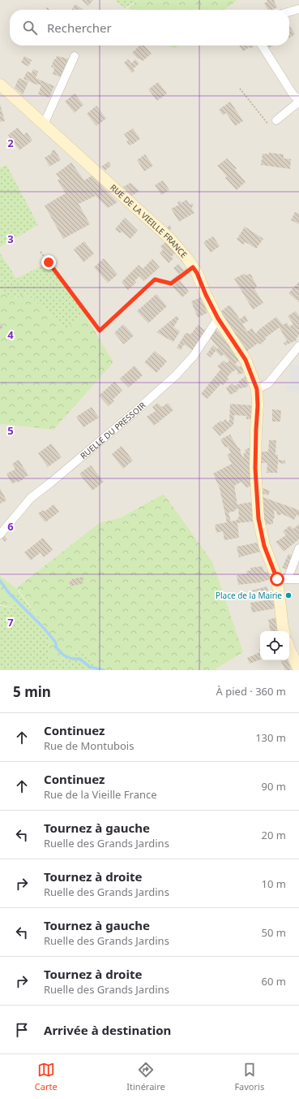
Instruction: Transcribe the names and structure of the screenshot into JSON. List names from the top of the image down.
{
  "streets": {
    "street": ["RUE DE LA VIEILLE FRANCE", "RUELLE DU PRESSOIR"]
  },
  "crossings": [
    ["RUE DE LA VIEILLE FRANCE", "RUELLE DU PRESSOIR"]
  ],
  "places": ["Place de la Mairie"],
  "page": {
    "search": "Rechercher",
    "heading": ["5 min", "À pied · 360 m"],
    "list": [
      ["Continuez", "Rue de Montubois", "130 m"],
      ["Continuez", "Rue de la Vieille France", "90 m"],
      ["Tournez à gauche", "Ruelle des Grands Jardins", "20 m"],
      ["Tournez à droite", "Ruelle des Grands Jardins", "10 m"],
      ["Tournez à gauche", "Ruelle des Grands Jardins", "50 m"],
      ["Tournez à droite", "Ruelle des Grands Jardins", "60 m"],
      "Arrivée à destination"
    ],
    "nav": ["Carte", "Itinéraire", "Favoris"]
  },
  "grid": {
    "rows": [
      "2",
      "3",
      "4",
      "5",
      "6",
      "7"
    ]
  }
}
